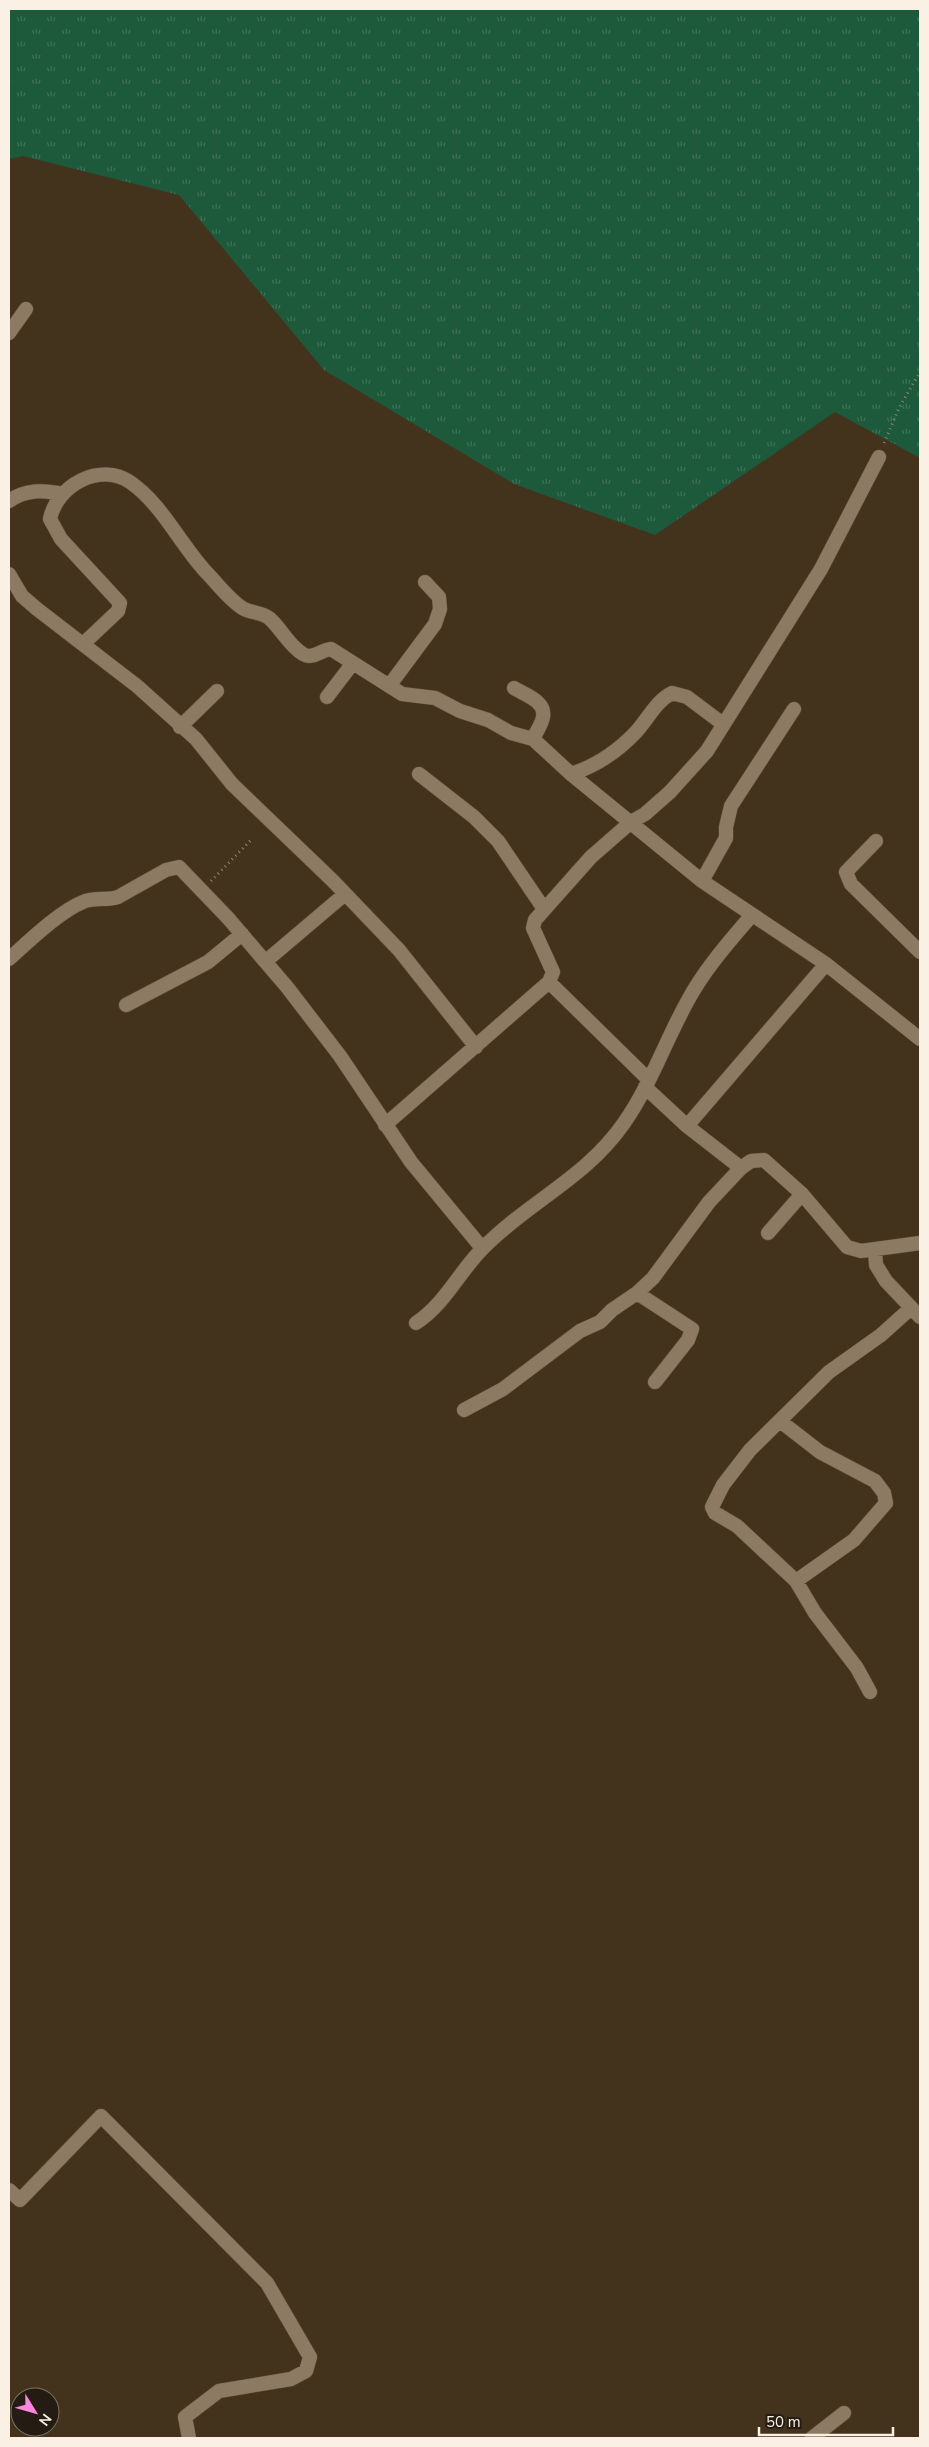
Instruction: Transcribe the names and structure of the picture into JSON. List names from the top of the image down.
{
  "scale_bar": "50 m",
  "north": "bottom right"
}
